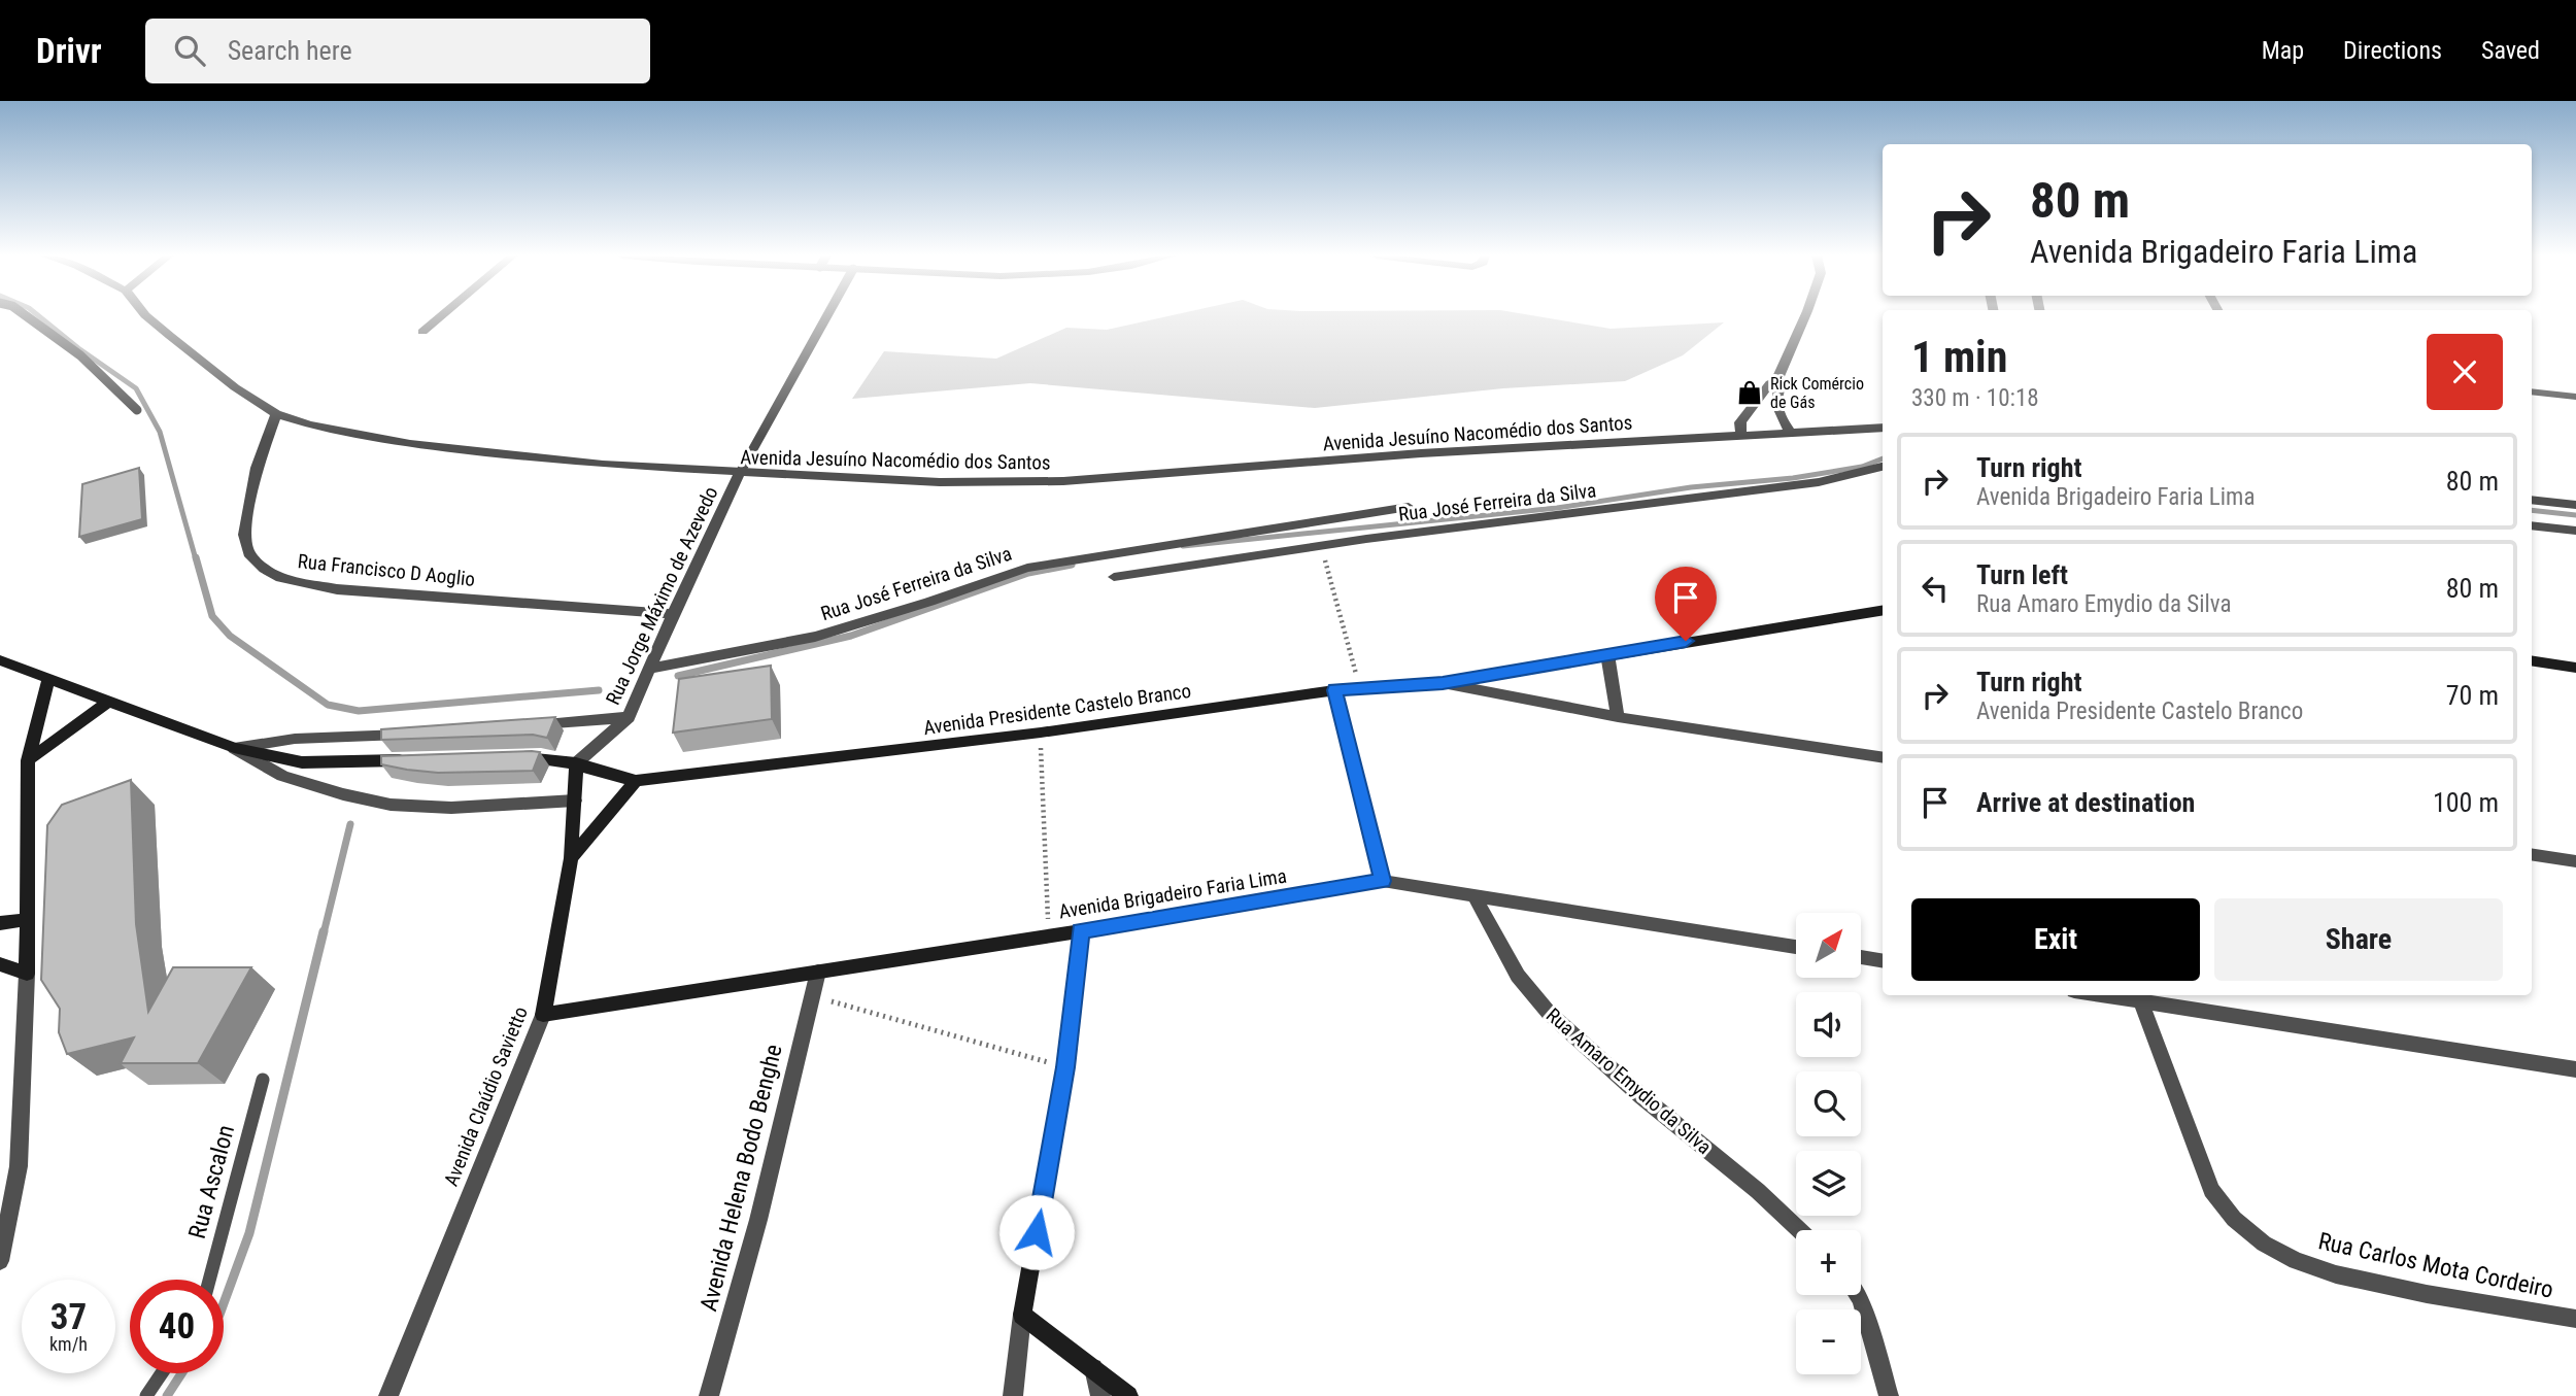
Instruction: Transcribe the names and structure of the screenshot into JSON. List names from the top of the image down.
{
  "streets": {
    "street": [
      "Avenida Jesuíno Nacomédio dos Santos",
      "Rua José Ferreira da Silva",
      "Rua Francisco D Aoglio",
      "Rua Jorge Máximo de Azevedo",
      "Avenida Presidente Castelo Branco",
      "Avenida Brigadeiro Faria Lima",
      "Rua Amaro Emydio da Silva",
      "Avenida Claúdio Savietto",
      "Avenida Helena Bodo Benghe",
      "Rua Carlos Mota Cordeiro"
    ],
    "lane": ["Rua Ascalon"]
  },
  "crossings": [
    ["Avenida Jesuíno Nacomédio dos Santos", "Rua Francisco D Aoglio"],
    ["Avenida Jesuíno Nacomédio dos Santos", "Rua Jorge Máximo de Azevedo"],
    ["Rua José Ferreira da Silva", "Rua Jorge Máximo de Azevedo"],
    ["Rua Francisco D Aoglio", "Rua Jorge Máximo de Azevedo"],
    ["Rua Jorge Máximo de Azevedo", "Avenida Presidente Castelo Branco"],
    ["Avenida Brigadeiro Faria Lima", "Rua Amaro Emydio da Silva"],
    ["Avenida Brigadeiro Faria Lima", "Avenida Claúdio Savietto"],
    ["Avenida Brigadeiro Faria Lima", "Avenida Helena Bodo Benghe"]
  ],
  "places": {
    "shop": ["Rick Comércio de Gás"]
  },
  "north": "top right",
  "page": {
    "header": "Drivr",
    "search": "Search here",
    "nav": ["Map", "Directions", "Saved"],
    "turn": ["80 m", "Avenida Brigadeiro Faria Lima"],
    "heading": ["1 min", "330 m · 10:18"],
    "list": [
      {
        "name": "Turn right",
        "note": "Avenida Brigadeiro Faria Lima",
        "value": "80 m"
      },
      {
        "name": "Turn left",
        "note": "Rua Amaro Emydio da Silva",
        "value": "80 m"
      },
      {
        "name": "Turn right",
        "note": "Avenida Presidente Castelo Branco",
        "value": "70 m"
      },
      {
        "name": "Arrive at destination",
        "value": "100 m"
      }
    ],
    "buttons": ["Exit", "Share"],
    "map_buttons": ["+", "−"],
    "speed": "37 km/h",
    "limit": "40"
  }
}
